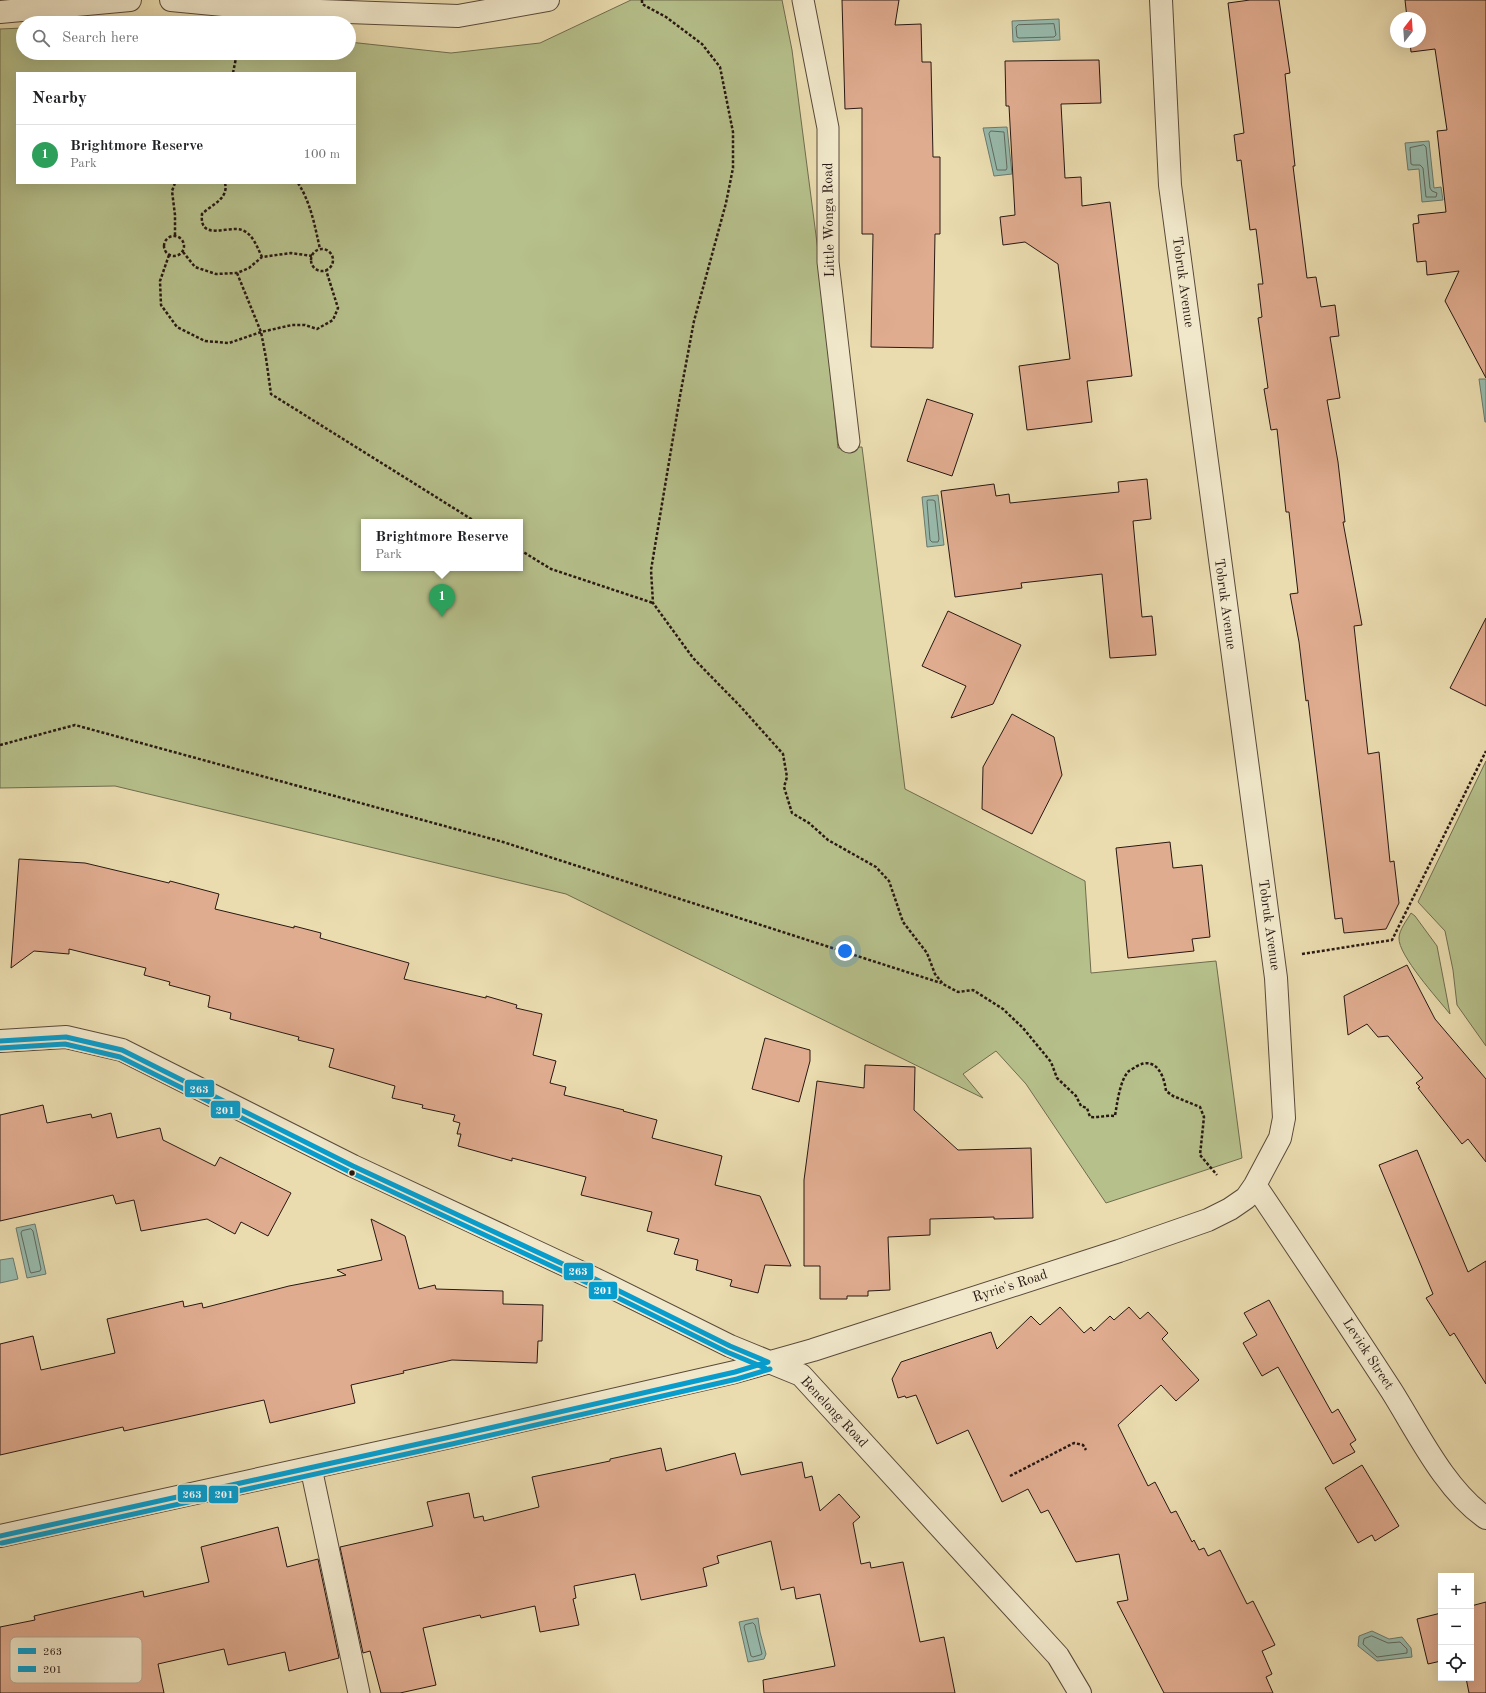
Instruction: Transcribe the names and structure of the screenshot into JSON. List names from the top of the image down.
{
  "streets": {
    "street": [
      "Tobruk Avenue",
      "Ryrie's Road",
      "Levick Street",
      "Benelong Road"
    ],
    "lane": ["Little Wonga Road"]
  },
  "crossings": [
    ["Tobruk Avenue", "Ryrie's Road"],
    ["Tobruk Avenue", "Levick Street"],
    ["Ryrie's Road", "Levick Street"],
    ["Ryrie's Road", "Benelong Road"]
  ],
  "lines": ["transit line 263", "transit line 201"],
  "legend": ["263", "201"],
  "north": "top",
  "page": {
    "search": "Search here",
    "heading": "Nearby",
    "list": [
      {
        "mark": "1",
        "name": "Brightmore Reserve",
        "note": "Park",
        "value": "100 m"
      }
    ],
    "popup": ["Brightmore Reserve", "Park"],
    "pins": "1",
    "map_buttons": ["+", "−"]
  }
}
